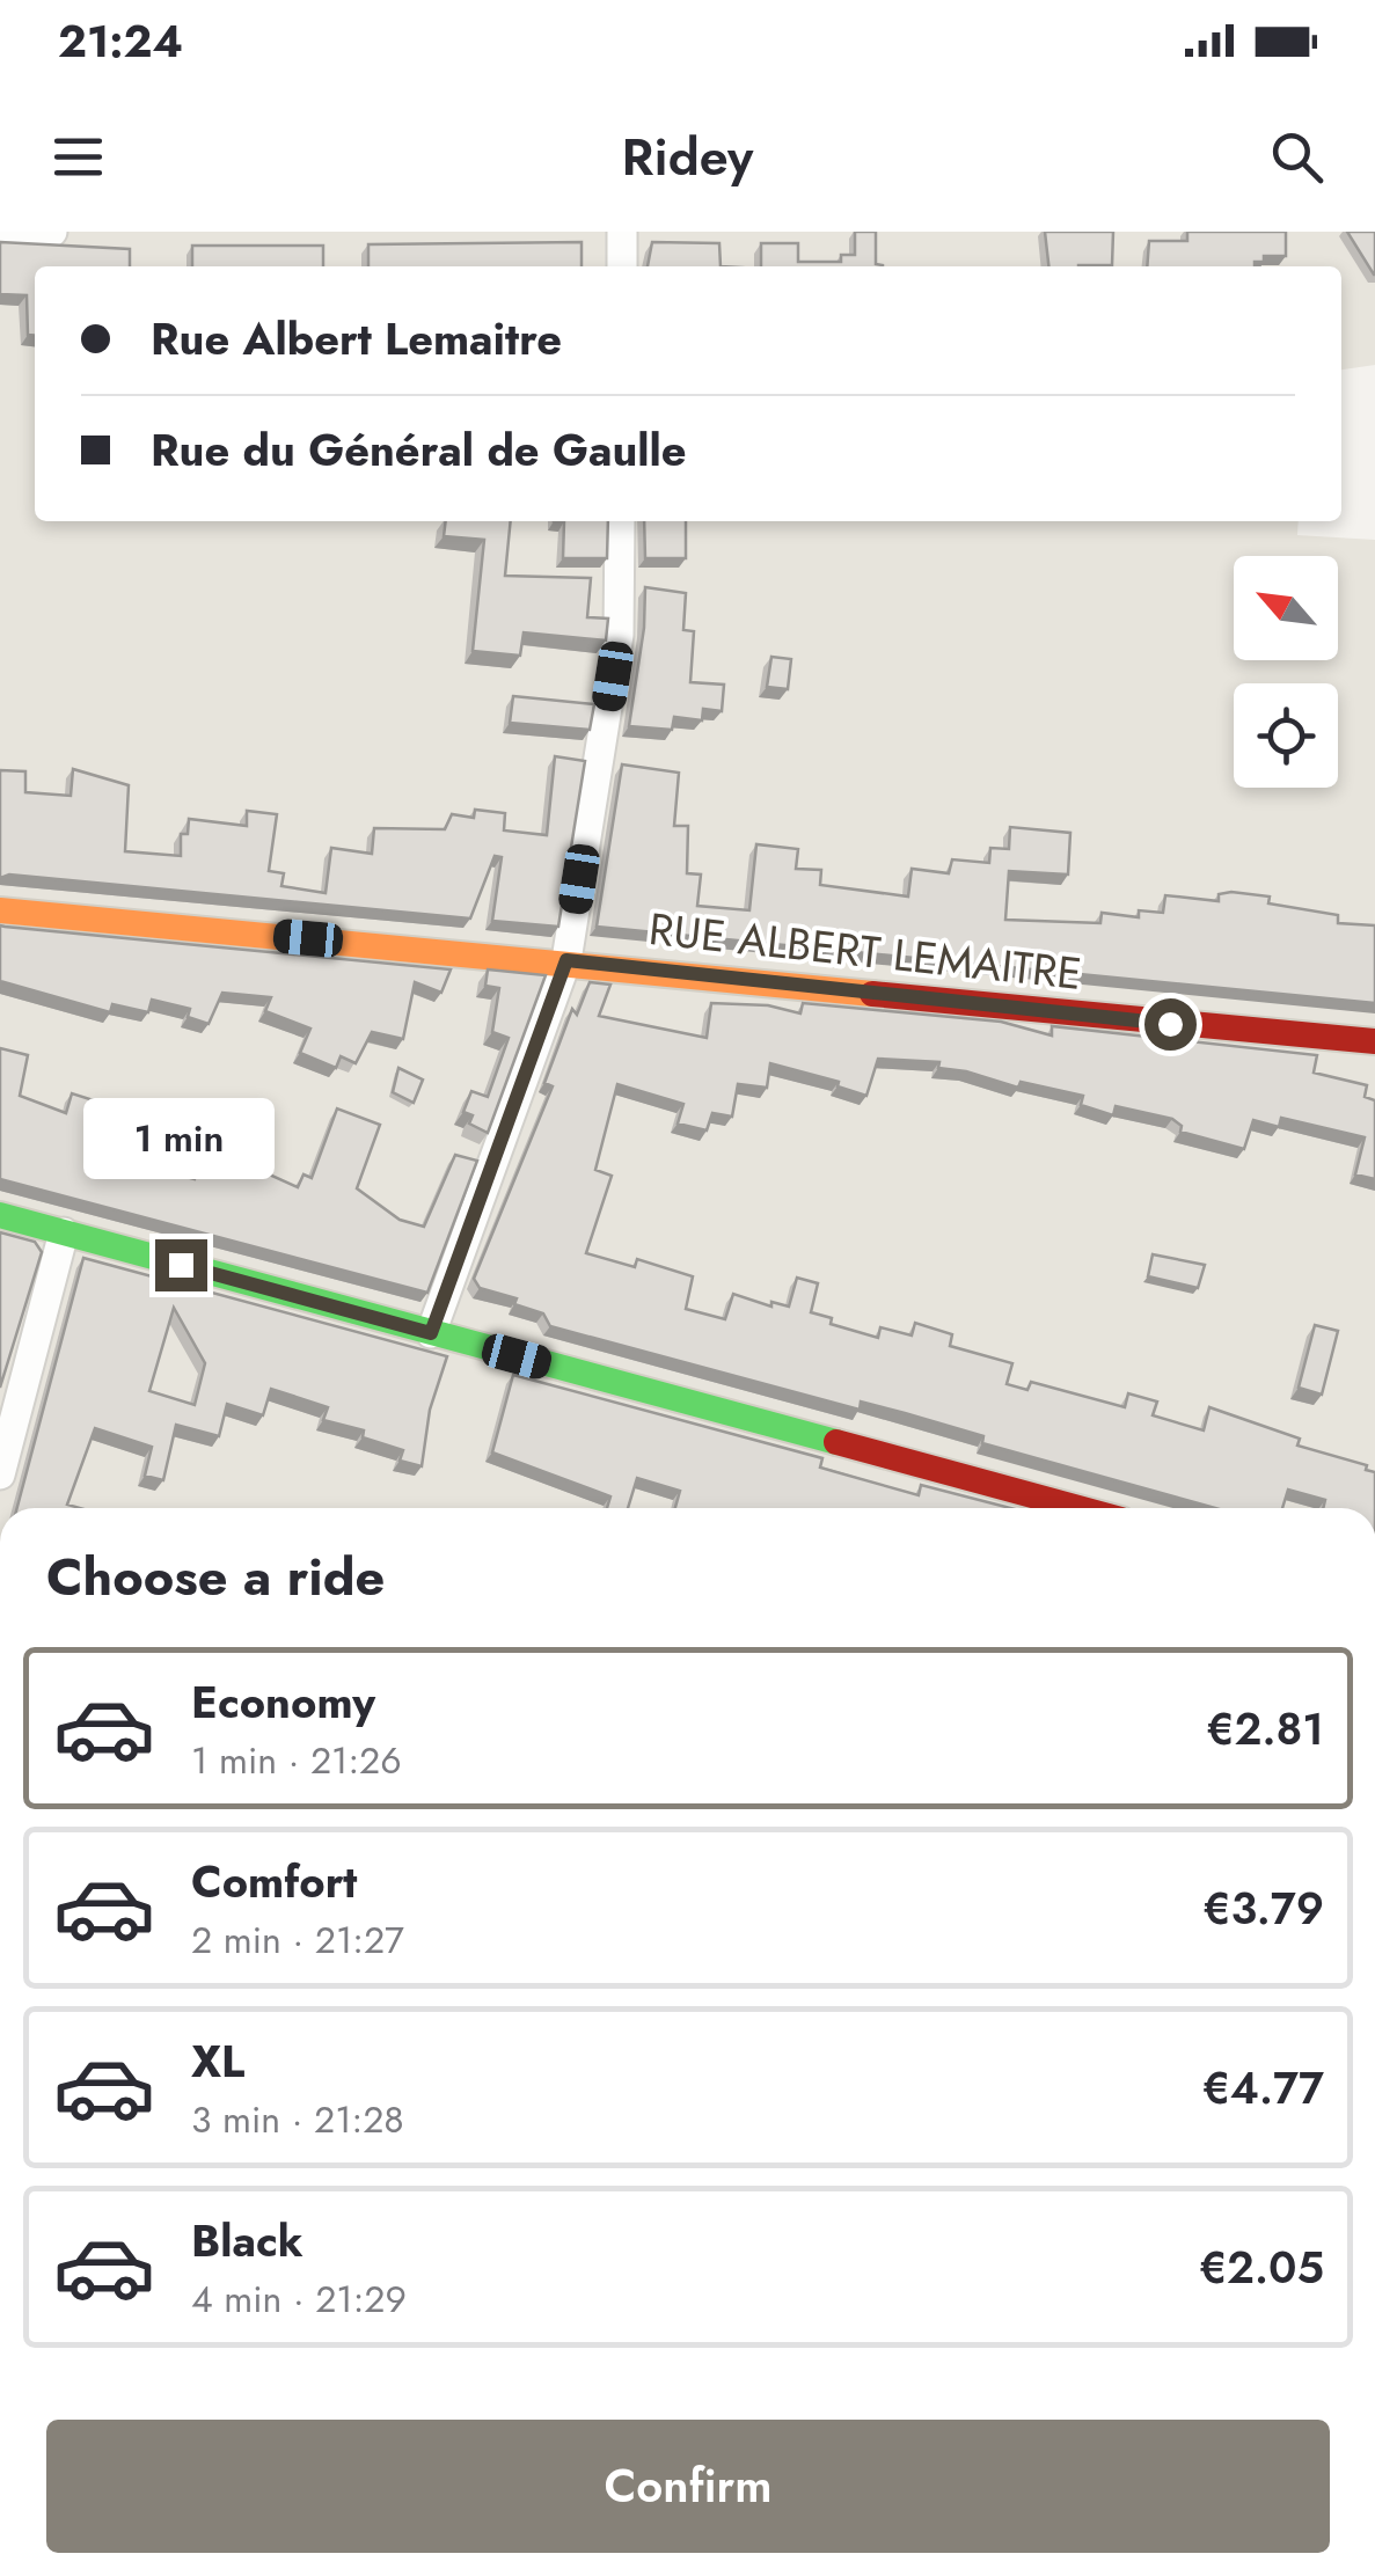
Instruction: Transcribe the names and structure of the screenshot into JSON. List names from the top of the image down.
{
  "streets": {
    "street": ["RUE ALBERT LEMAITRE"]
  },
  "north": "top left",
  "page": {
    "status": "21:24",
    "header": "Ridey",
    "banner": ["Rue Albert Lemaitre", "Rue du Général de Gaulle"],
    "bubble": "1 min",
    "heading": "Choose a ride",
    "list": [
      {
        "name": "Economy",
        "note": "1 min · 21:26",
        "value": "€2.81"
      },
      {
        "name": "Comfort",
        "note": "2 min · 21:27",
        "value": "€3.79"
      },
      {
        "name": "XL",
        "note": "3 min · 21:28",
        "value": "€4.77"
      },
      {
        "name": "Black",
        "note": "4 min · 21:29",
        "value": "€2.05"
      }
    ],
    "buttons": "Confirm"
  }
}
